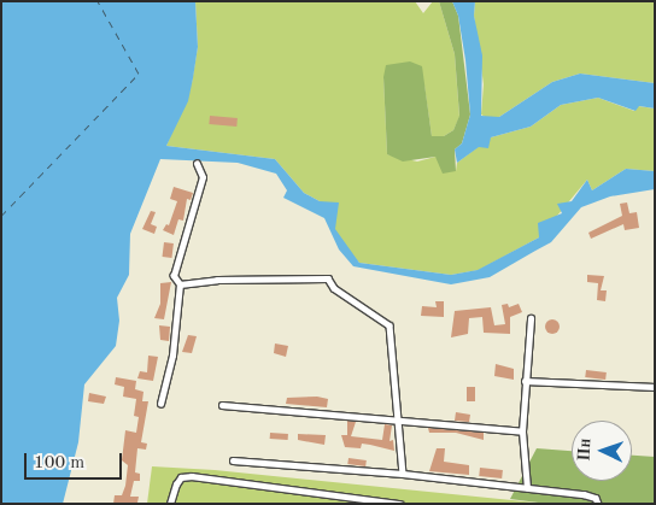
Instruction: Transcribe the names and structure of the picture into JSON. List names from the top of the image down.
{
  "scale_bar": "100 m",
  "north": "left"
}
